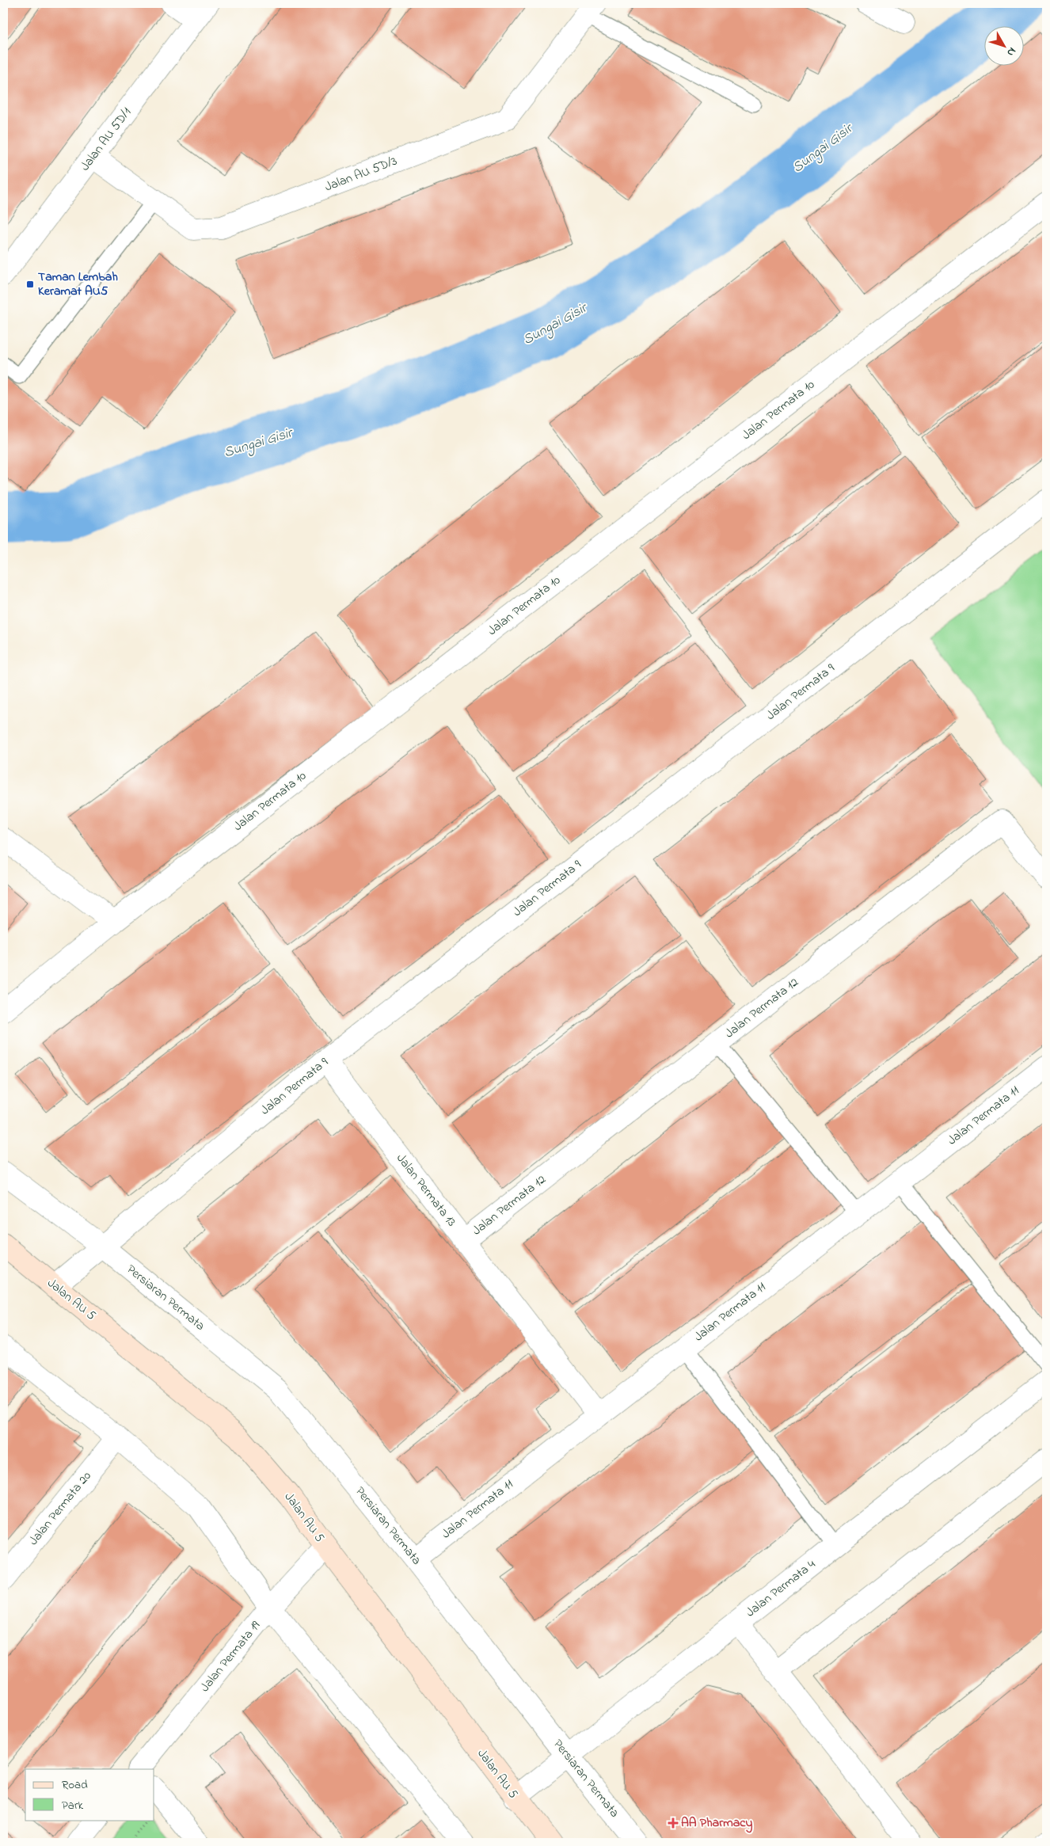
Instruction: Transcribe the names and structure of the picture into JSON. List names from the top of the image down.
{
  "streets": {
    "main road": ["Jalan AU 5"],
    "street": [
      "Jalan AU 5D/1",
      "Jalan AU 5D/3",
      "Jalan Permata 10",
      "Jalan Permata 9",
      "Jalan Permata 12",
      "Jalan Permata 11",
      "Jalan Permata 13",
      "Persiaran Permata",
      "Jalan Permata 20",
      "Jalan Permata 4",
      "Jalan Permata 19"
    ]
  },
  "crossings": [
    ["Jalan AU 5D/1", "Jalan AU 5D/3"],
    ["Jalan Permata 9", "Jalan Permata 13"],
    ["Jalan Permata 9", "Persiaran Permata"],
    ["Jalan Permata 9", "Jalan AU 5"],
    ["Jalan Permata 12", "Jalan Permata 13"],
    ["Jalan Permata 11", "Jalan Permata 13"],
    ["Jalan Permata 11", "Persiaran Permata"],
    ["Persiaran Permata", "Jalan Permata 4"],
    ["Jalan AU 5", "Jalan Permata 4"],
    ["Jalan AU 5", "Jalan Permata 19"]
  ],
  "water": ["Sungai Gisir"],
  "places": {
    "transit": ["Taman Lembah Keramat AU5"],
    "health": ["AA Pharmacy"]
  },
  "legend": ["Road", "Park"],
  "north": "bottom right"
}
